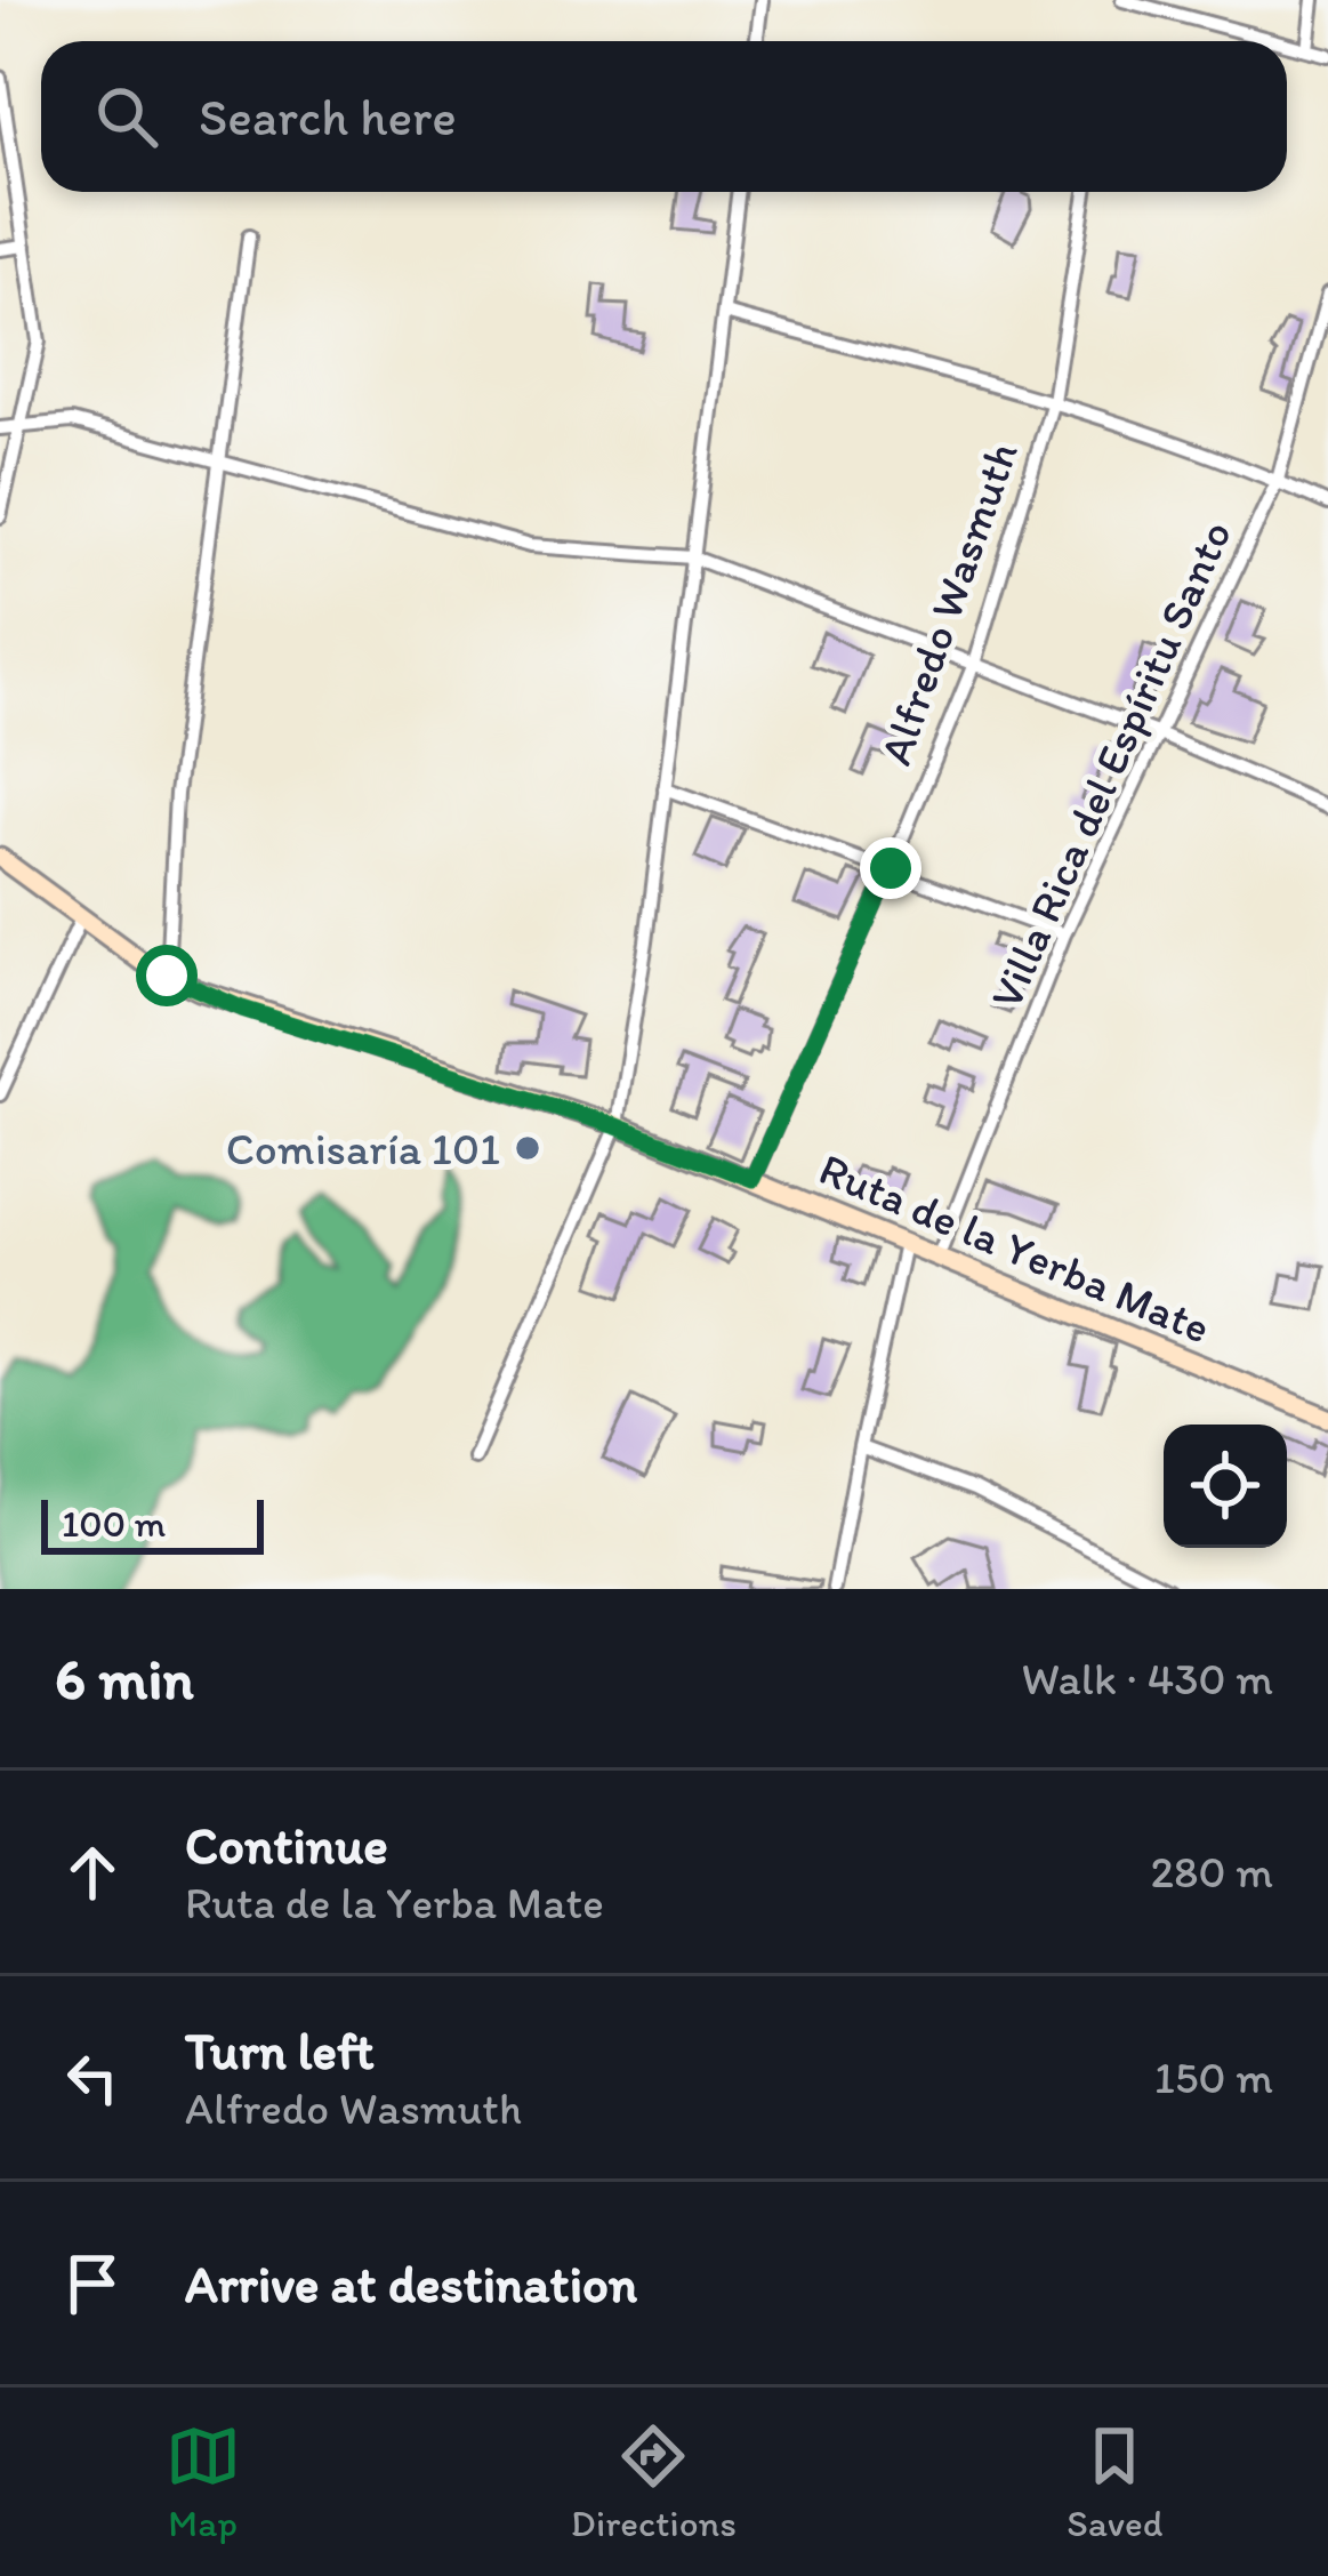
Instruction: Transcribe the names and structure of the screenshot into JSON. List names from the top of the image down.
{
  "streets": {
    "main road": ["Ruta de la Yerba Mate"],
    "street": ["Alfredo Wasmuth", "Villa Rica del Espíritu Santo"]
  },
  "crossings": [
    ["Alfredo Wasmuth", "Ruta de la Yerba Mate"],
    ["Villa Rica del Espíritu Santo", "Ruta de la Yerba Mate"]
  ],
  "places": ["Comisaría 101"],
  "scale_bar": "100 m",
  "page": {
    "search": "Search here",
    "scale": "100 m",
    "heading": ["6 min", "Walk · 430 m"],
    "list": [
      ["Continue", "Ruta de la Yerba Mate", "280 m"],
      ["Turn left", "Alfredo Wasmuth", "150 m"],
      "Arrive at destination"
    ],
    "nav": ["Map", "Directions", "Saved"]
  }
}
